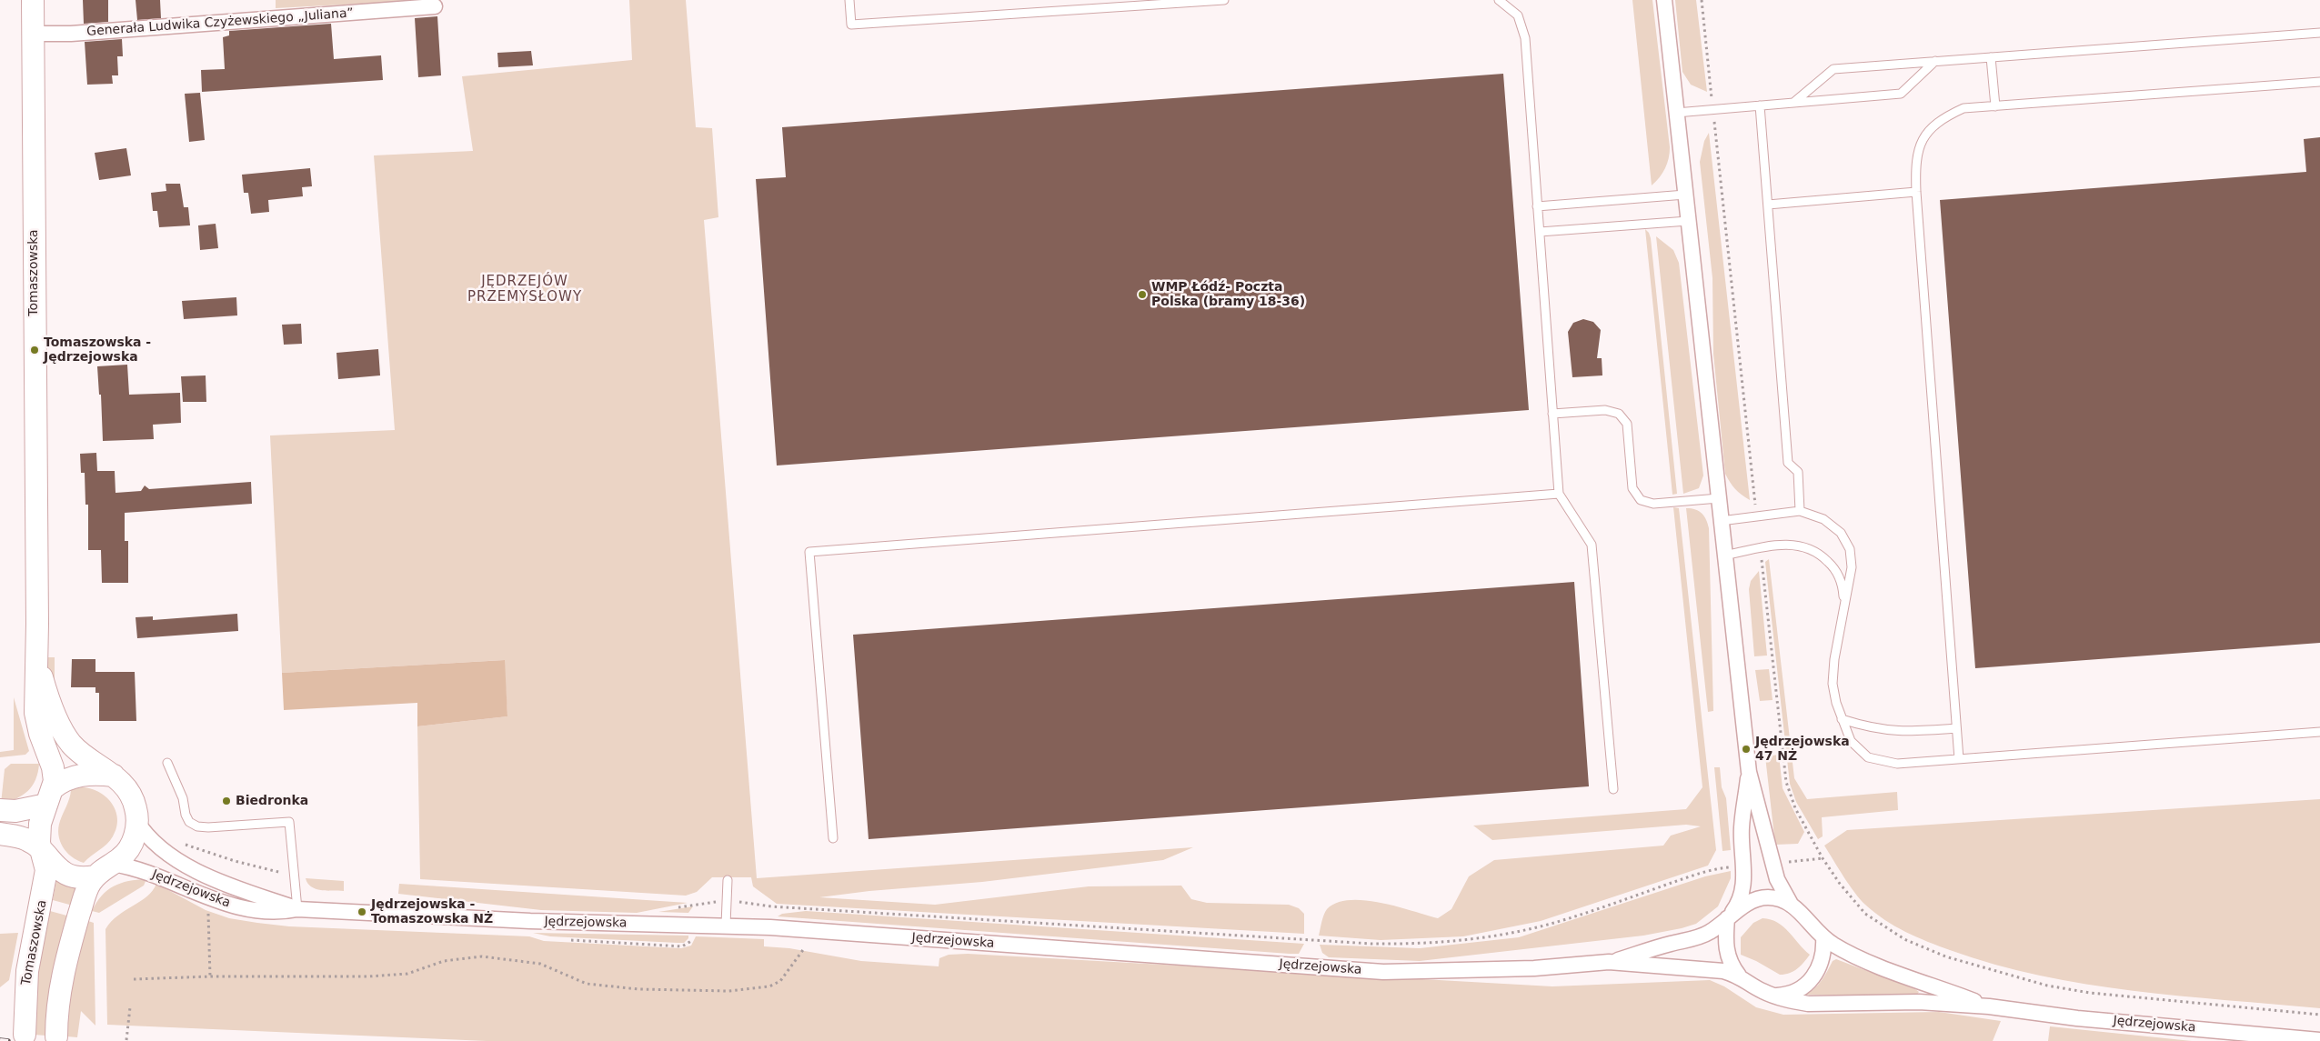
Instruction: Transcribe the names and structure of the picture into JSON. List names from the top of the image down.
{
  "streets": {
    "street": ["Generała Ludwika Czyżewskiego „Juliana”", "Tomaszowska", "Jędrzejowska"]
  },
  "crossings": [
    ["Generała Ludwika Czyżewskiego „Juliana”", "Tomaszowska"],
    ["Tomaszowska", "Jędrzejowska"]
  ],
  "districts": ["JĘDRZEJÓW PRZEMYSŁOWY"],
  "places": [
    "WMP Łódź- Poczta Polska (bramy 18-36)",
    "Tomaszowska - Jędrzejowska",
    "Jędrzejowska 47 NŻ",
    "Biedronka",
    "Jędrzejowska - Tomaszowska NŻ"
  ]
}
